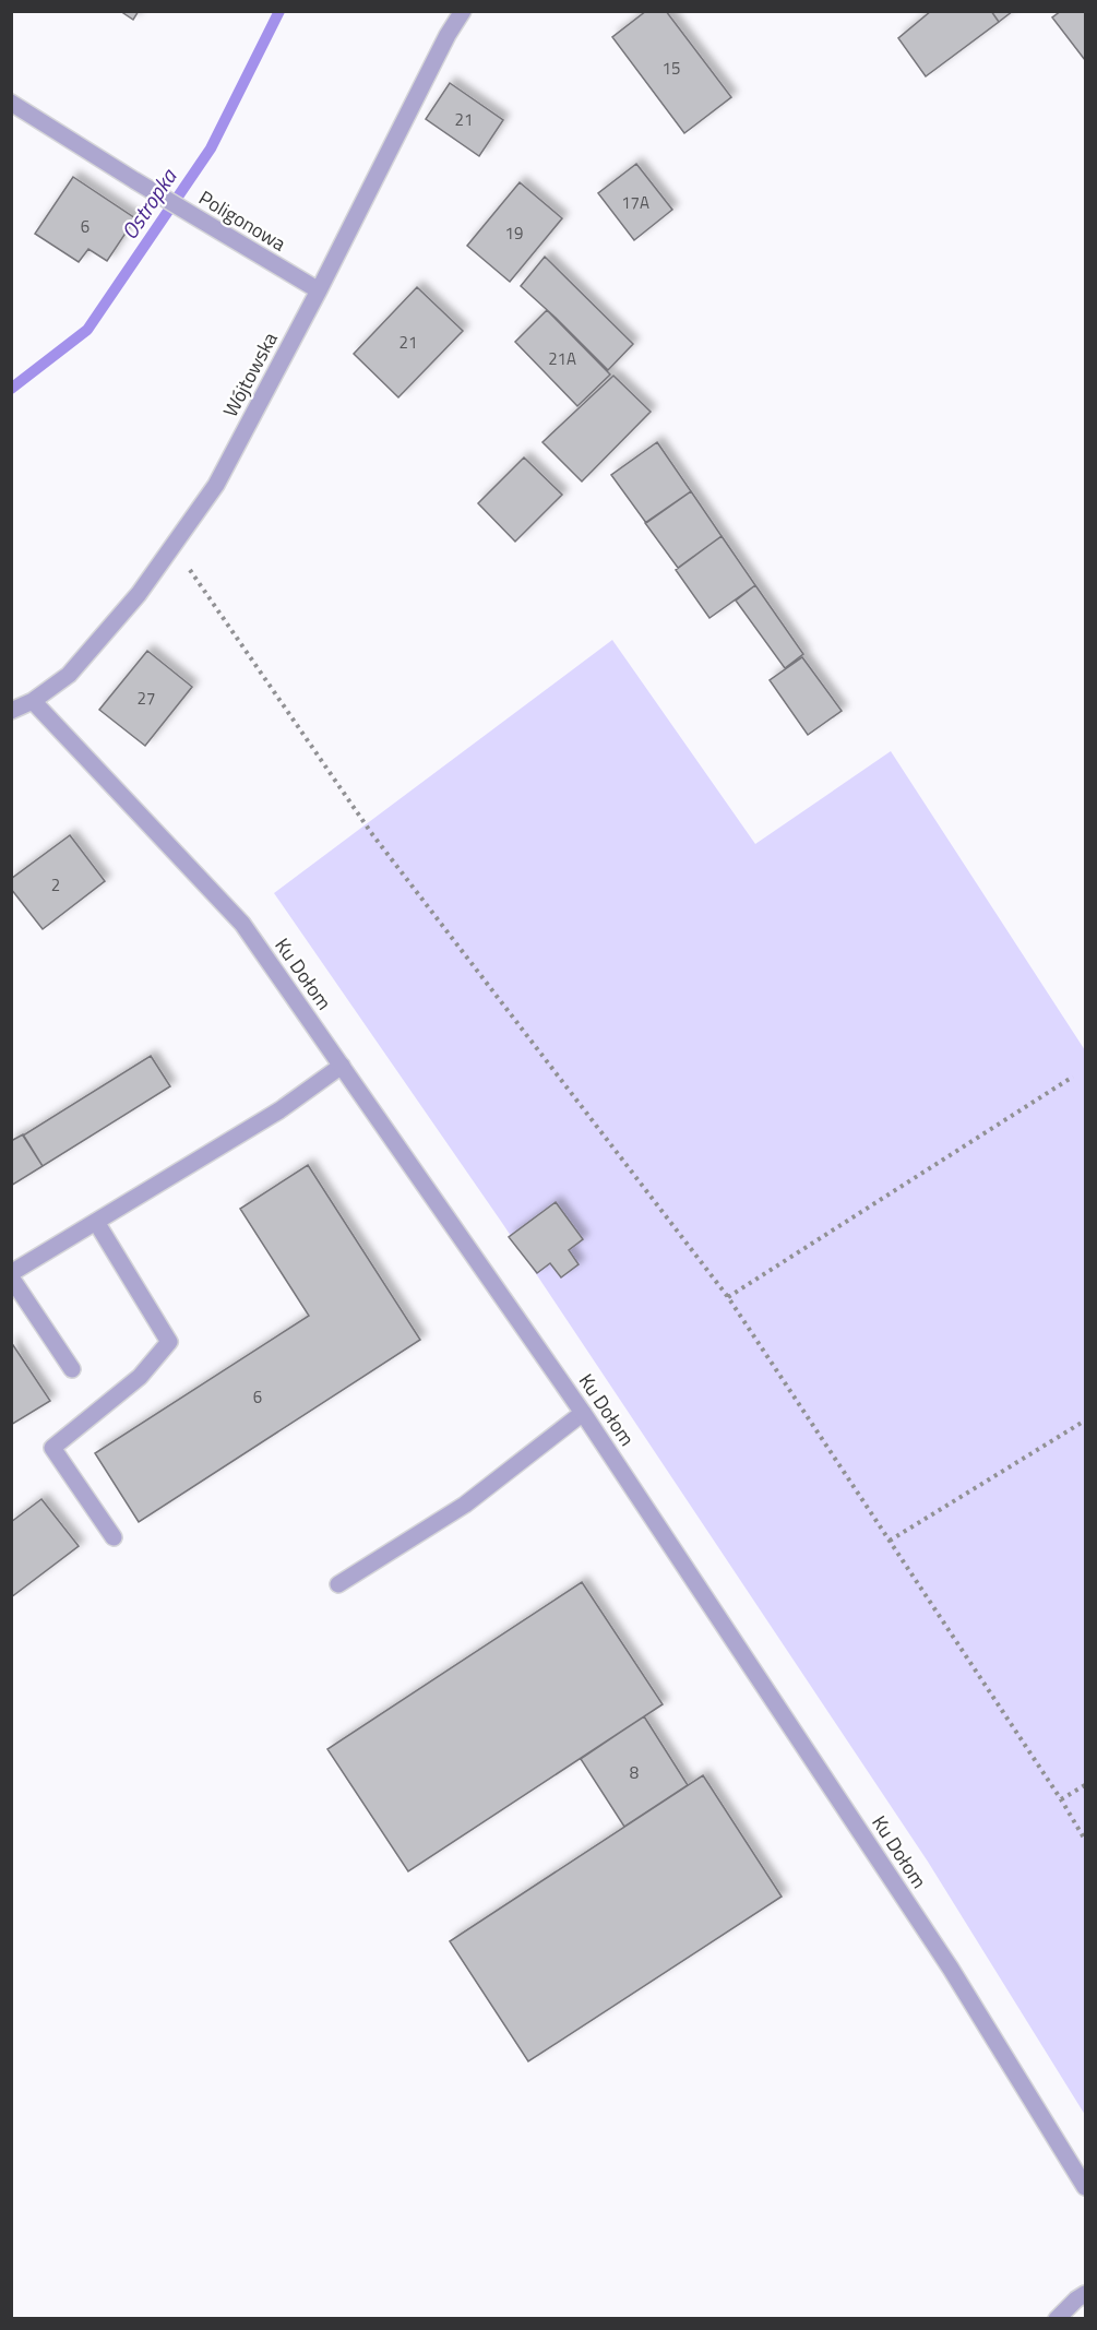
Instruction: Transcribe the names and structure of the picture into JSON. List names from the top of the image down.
{
  "streets": {
    "street": ["Poligonowa", "Wójtowska", "Ku Dołom"]
  },
  "crossings": [
    ["Poligonowa", "Wójtowska"],
    ["Wójtowska", "Ku Dołom"]
  ],
  "water": ["Ostropka"],
  "house_numbers": [
    "15",
    "21",
    "17A",
    "6",
    "19",
    "21",
    "21A",
    "27",
    "2",
    "6",
    "8"
  ]
}
